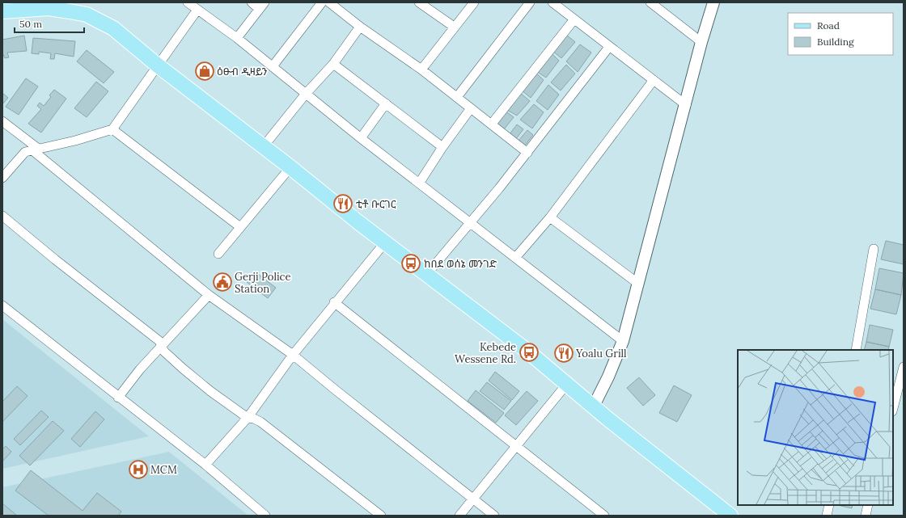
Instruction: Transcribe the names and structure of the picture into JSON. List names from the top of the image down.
{
  "places": {
    "shop": ["ዕፁብ ዲዛይን"],
    "restaurant": ["ቲቶ ቡርገር", "Yoalu Grill"],
    "bus stop": ["ከበደ ወሰኔ መንገድ", "Kebede Wessene Rd."],
    "public building": ["Gerji Police Station"],
    "hospital": ["MCM"]
  },
  "legend": ["Road", "Building"],
  "scale_bar": "50 m"
}
